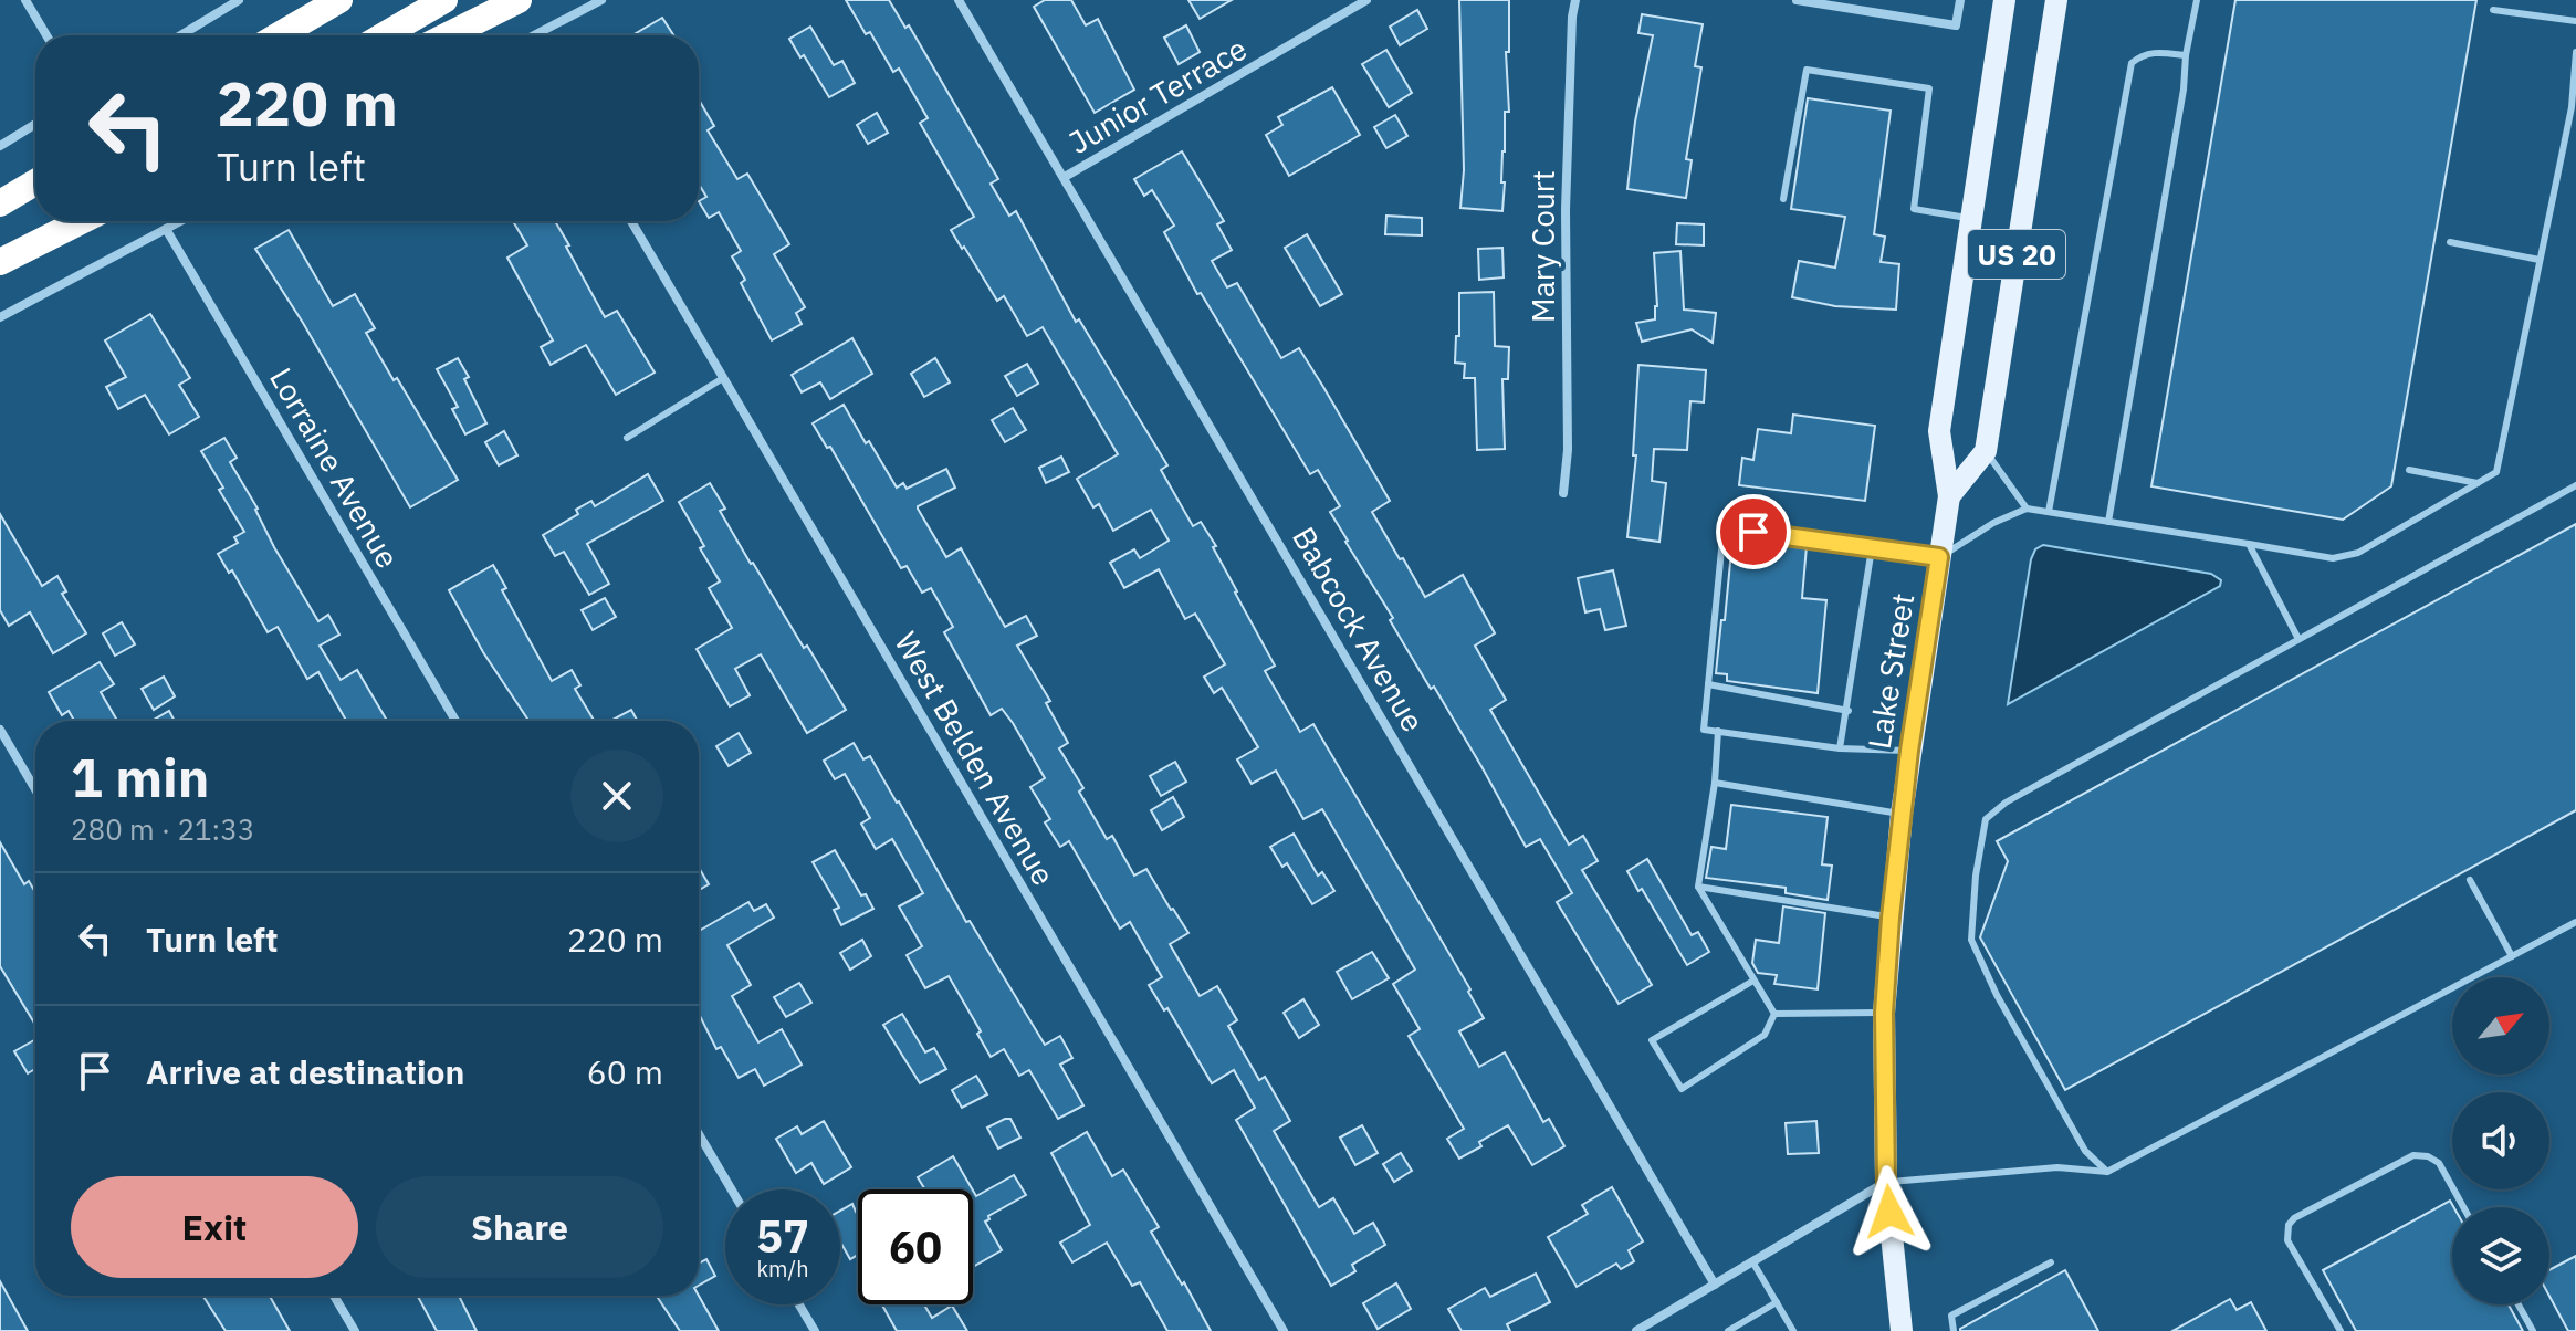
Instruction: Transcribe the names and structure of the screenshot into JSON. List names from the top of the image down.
{
  "streets": {
    "main road": ["US 20", "Lake Street"],
    "street": [
      "Junior Terrace",
      "Mary Court",
      "Lorraine Avenue",
      "Babcock Avenue",
      "West Belden Avenue"
    ]
  },
  "crossings": [
    ["Junior Terrace", "Babcock Avenue"]
  ],
  "north": "top right",
  "page": {
    "turn": ["220 m", "Turn left"],
    "heading": ["1 min", "280 m · 21:33"],
    "list": [
      {
        "name": "Turn left",
        "value": "220 m"
      },
      {
        "name": "Arrive at destination",
        "value": "60 m"
      }
    ],
    "buttons": ["Exit", "Share"],
    "speed": "57 km/h",
    "limit": "60"
  }
}
